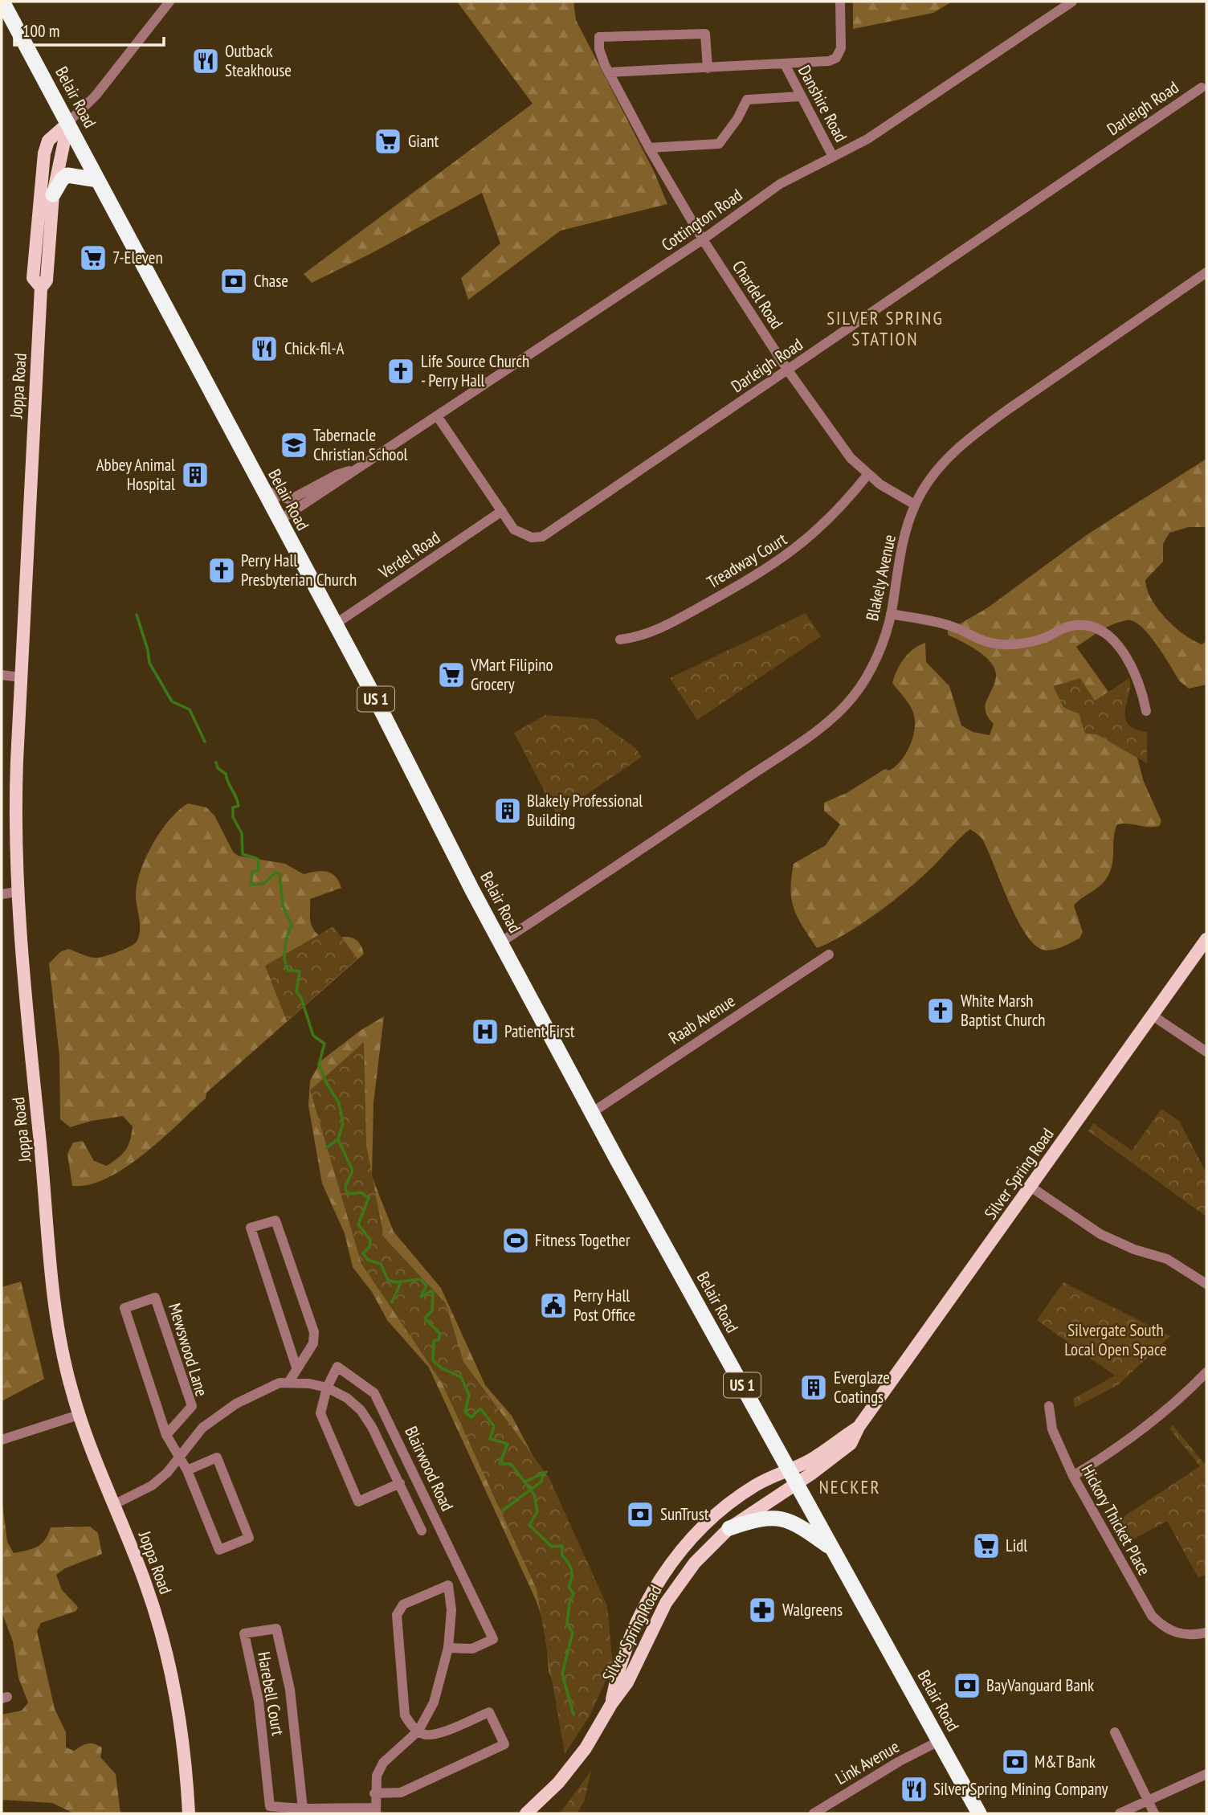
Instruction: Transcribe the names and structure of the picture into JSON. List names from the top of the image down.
{
  "streets": {
    "highway": ["Belair Road", "US 1"],
    "main road": ["Joppa Road", "Silver Spring Road"],
    "street": [
      "Danshire Road",
      "Darleigh Road",
      "Cottington Road",
      "Chardel Road",
      "Verdel Road",
      "Treadway Court",
      "Blakely Avenue",
      "Raab Avenue",
      "Mewswood Lane",
      "Blairwood Road",
      "Hickory Thicket Place",
      "Harebell Court",
      "Link Avenue"
    ]
  },
  "crossings": [
    ["Belair Road", "Cottington Road"],
    ["Belair Road", "Joppa Road"],
    ["Belair Road", "Verdel Road"],
    ["Belair Road", "Blakely Avenue"],
    ["Belair Road", "Raab Avenue"],
    ["Belair Road", "Silver Spring Road"],
    ["Belair Road", "Link Avenue"],
    ["Danshire Road", "Cottington Road"],
    ["Darleigh Road", "Cottington Road"],
    ["Darleigh Road", "Chardel Road"],
    ["Darleigh Road", "Verdel Road"],
    ["Cottington Road", "Chardel Road"],
    ["Chardel Road", "Treadway Court"],
    ["Chardel Road", "Blakely Avenue"]
  ],
  "districts": ["SILVER SPRING STATION", "NECKER"],
  "parks": ["Silvergate South Local Open Space"],
  "places": {
    "restaurant": ["Outback Steakhouse", "Chick-fil-A", "Silver Spring Mining Company"],
    "supermarket": [
      "Giant",
      "7-Eleven",
      "VMart Filipino Grocery",
      "Lidl"
    ],
    "bank": [
      "Chase",
      "SunTrust",
      "BayVanguard Bank",
      "M&T Bank"
    ],
    "church": ["Life Source Church - Perry Hall", "Perry Hall Presbyterian Church", "White Marsh Baptist Church"],
    "school or university": ["Tabernacle Christian School"],
    "building": ["Abbey Animal Hospital", "Blakely Professional Building", "Everglaze Coatings"],
    "hospital": ["Patient First"],
    "sports": ["Fitness Together"],
    "public building": ["Perry Hall Post Office"],
    "pharmacy": ["Walgreens"]
  },
  "scale_bar": "100 m"
}
